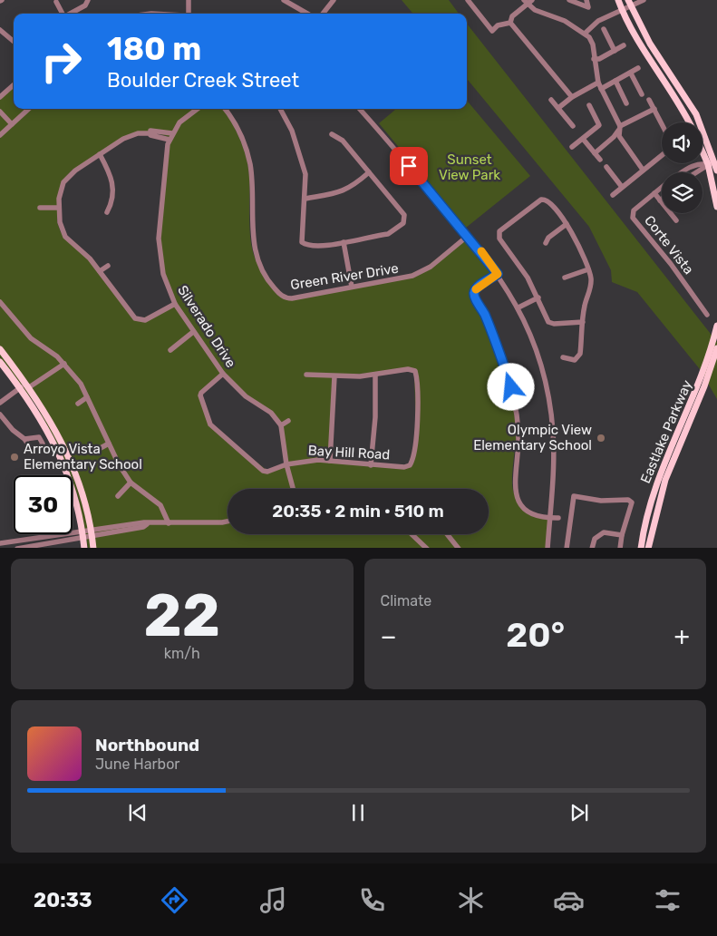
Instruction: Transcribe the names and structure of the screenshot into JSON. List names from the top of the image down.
{
  "streets": {
    "main road": ["Eastlake Parkway"],
    "street": [
      "Corte Vista",
      "Green River Drive",
      "Silverado Drive",
      "Bay Hill Road"
    ]
  },
  "crossings": [
    ["Silverado Drive", "Bay Hill Road"]
  ],
  "parks": ["Sunset View Park"],
  "places": ["Olympic View Elementary School", "Arroyo Vista Elementary School"],
  "page": {
    "turn": ["180 m", "Boulder Creek Street"],
    "limit": "30",
    "trip": "20:35 · 2 min · 510 m",
    "tile": [
      ["22", "km/h"],
      "Climate"
    ],
    "heat": ["−", "20°", "+"],
    "song": ["Northbound", "June Harbor"],
    "tabs": "20:33"
  }
}
